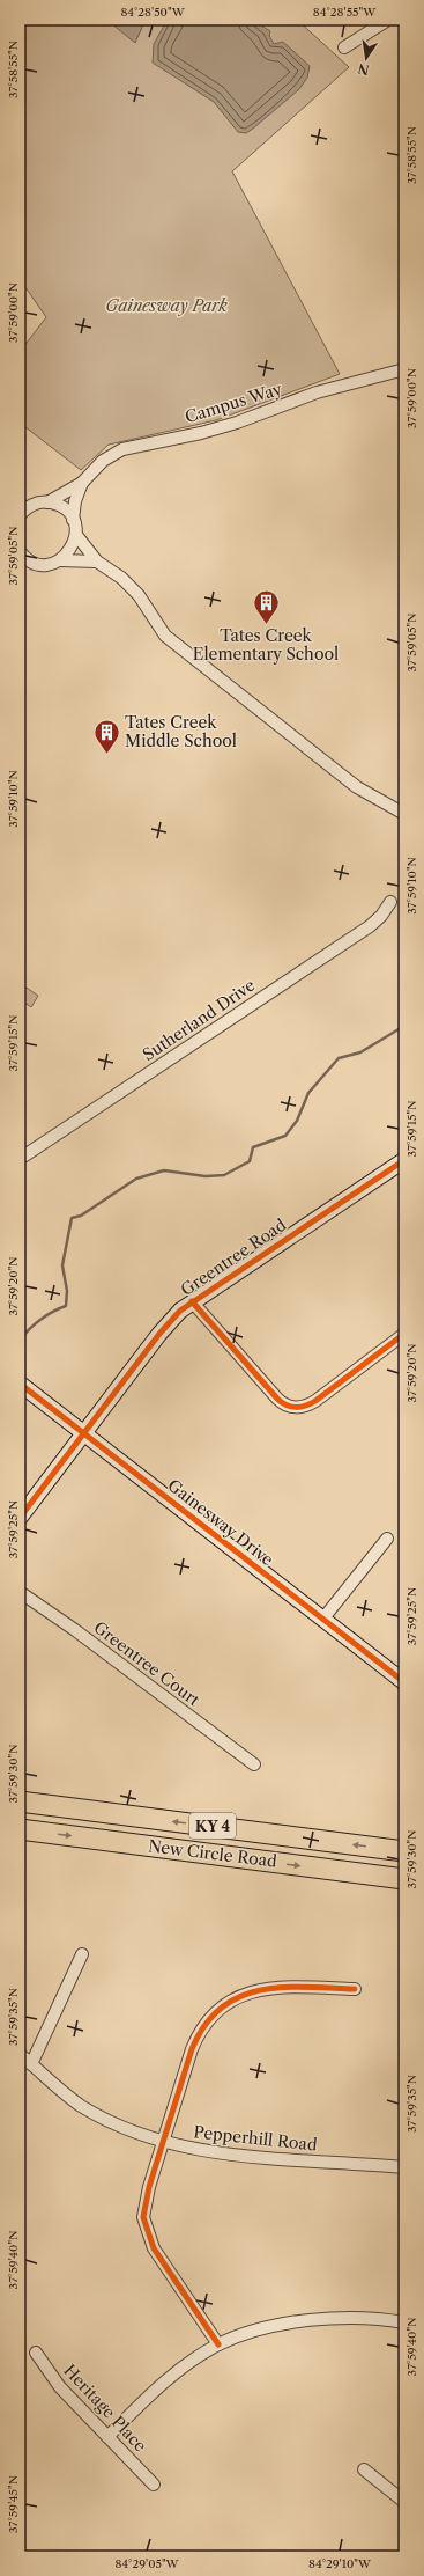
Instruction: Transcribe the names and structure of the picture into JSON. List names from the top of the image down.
{
  "streets": {
    "highway": ["KY 4", "New Circle Road"],
    "street": [
      "Campus Way",
      "Sutherland Drive",
      "Greentree Road",
      "Gainesway Drive",
      "Greentree Court",
      "Pepperhill Road",
      "Heritage Place"
    ]
  },
  "crossings": [
    ["Greentree Road", "Gainesway Drive"]
  ],
  "parks": ["Gainesway Park"],
  "places": {
    "building": ["Tates Creek Elementary School", "Tates Creek Middle School"]
  },
  "north": "bottom",
  "coordinates": [
    "84°28'50\"W",
    "84°28'55\"W",
    "37°58'55\"N",
    "37°59'00\"N",
    "37°59'05\"N",
    "37°59'10\"N",
    "37°59'15\"N",
    "37°59'20\"N",
    "37°59'25\"N",
    "37°59'30\"N",
    "37°59'35\"N",
    "37°59'40\"N",
    "37°59'45\"N",
    "84°29'05\"W",
    "84°29'10\"W"
  ]
}
